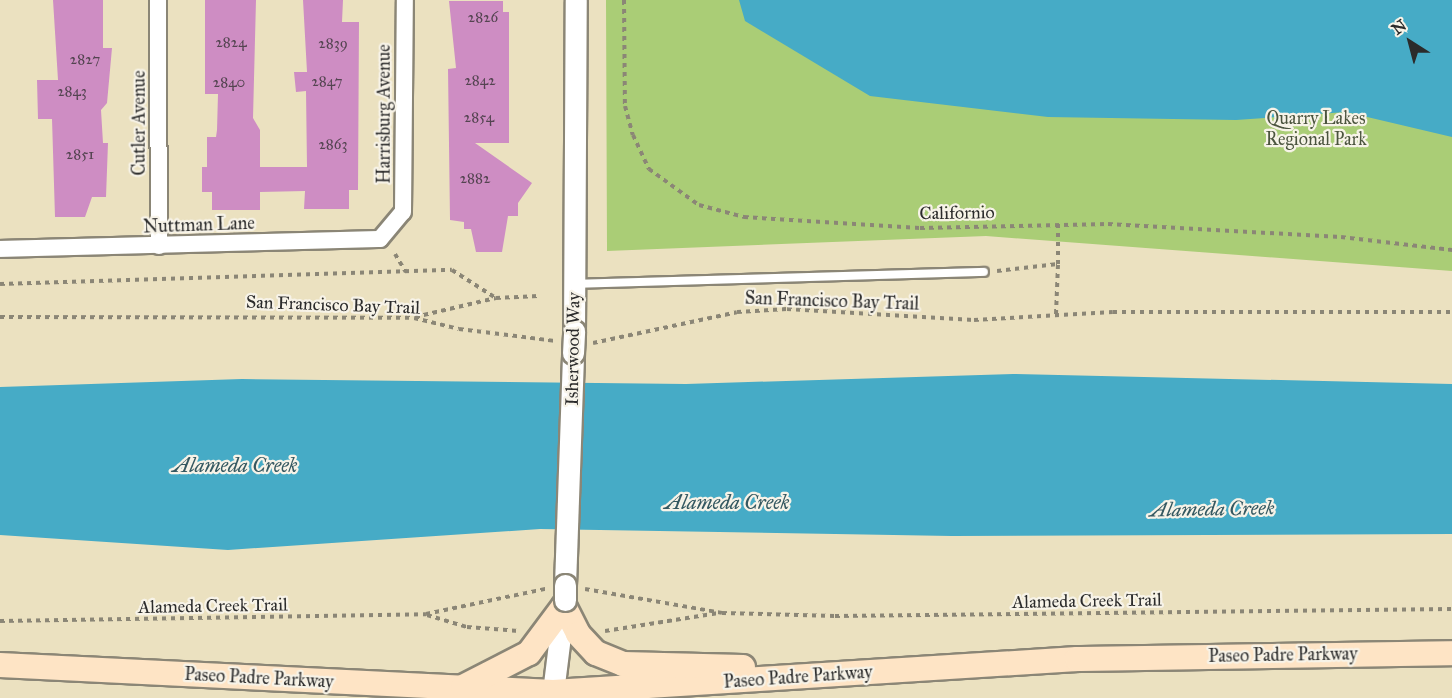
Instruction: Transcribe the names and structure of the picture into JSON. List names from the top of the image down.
{
  "streets": {
    "main road": ["Paseo Padre Parkway"],
    "street": [
      "Harrisburg Avenue",
      "Cutler Avenue",
      "Nuttman Lane",
      "Isherwood Way"
    ],
    "path": ["Californio", "San Francisco Bay Trail", "Alameda Creek Trail"]
  },
  "crossings": [
    ["Harrisburg Avenue", "Nuttman Lane"],
    ["Cutler Avenue", "Nuttman Lane"],
    ["San Francisco Bay Trail", "Isherwood Way"],
    ["Isherwood Way", "Paseo Padre Parkway"]
  ],
  "water": ["Alameda Creek"],
  "parks": ["Quarry Lakes Regional Park"],
  "house_numbers": [
    "2826",
    "2824",
    "2839",
    "2827",
    "2842",
    "2847",
    "2840",
    "2843",
    "2854",
    "2863",
    "2851",
    "2882"
  ],
  "north": "top left"
}
